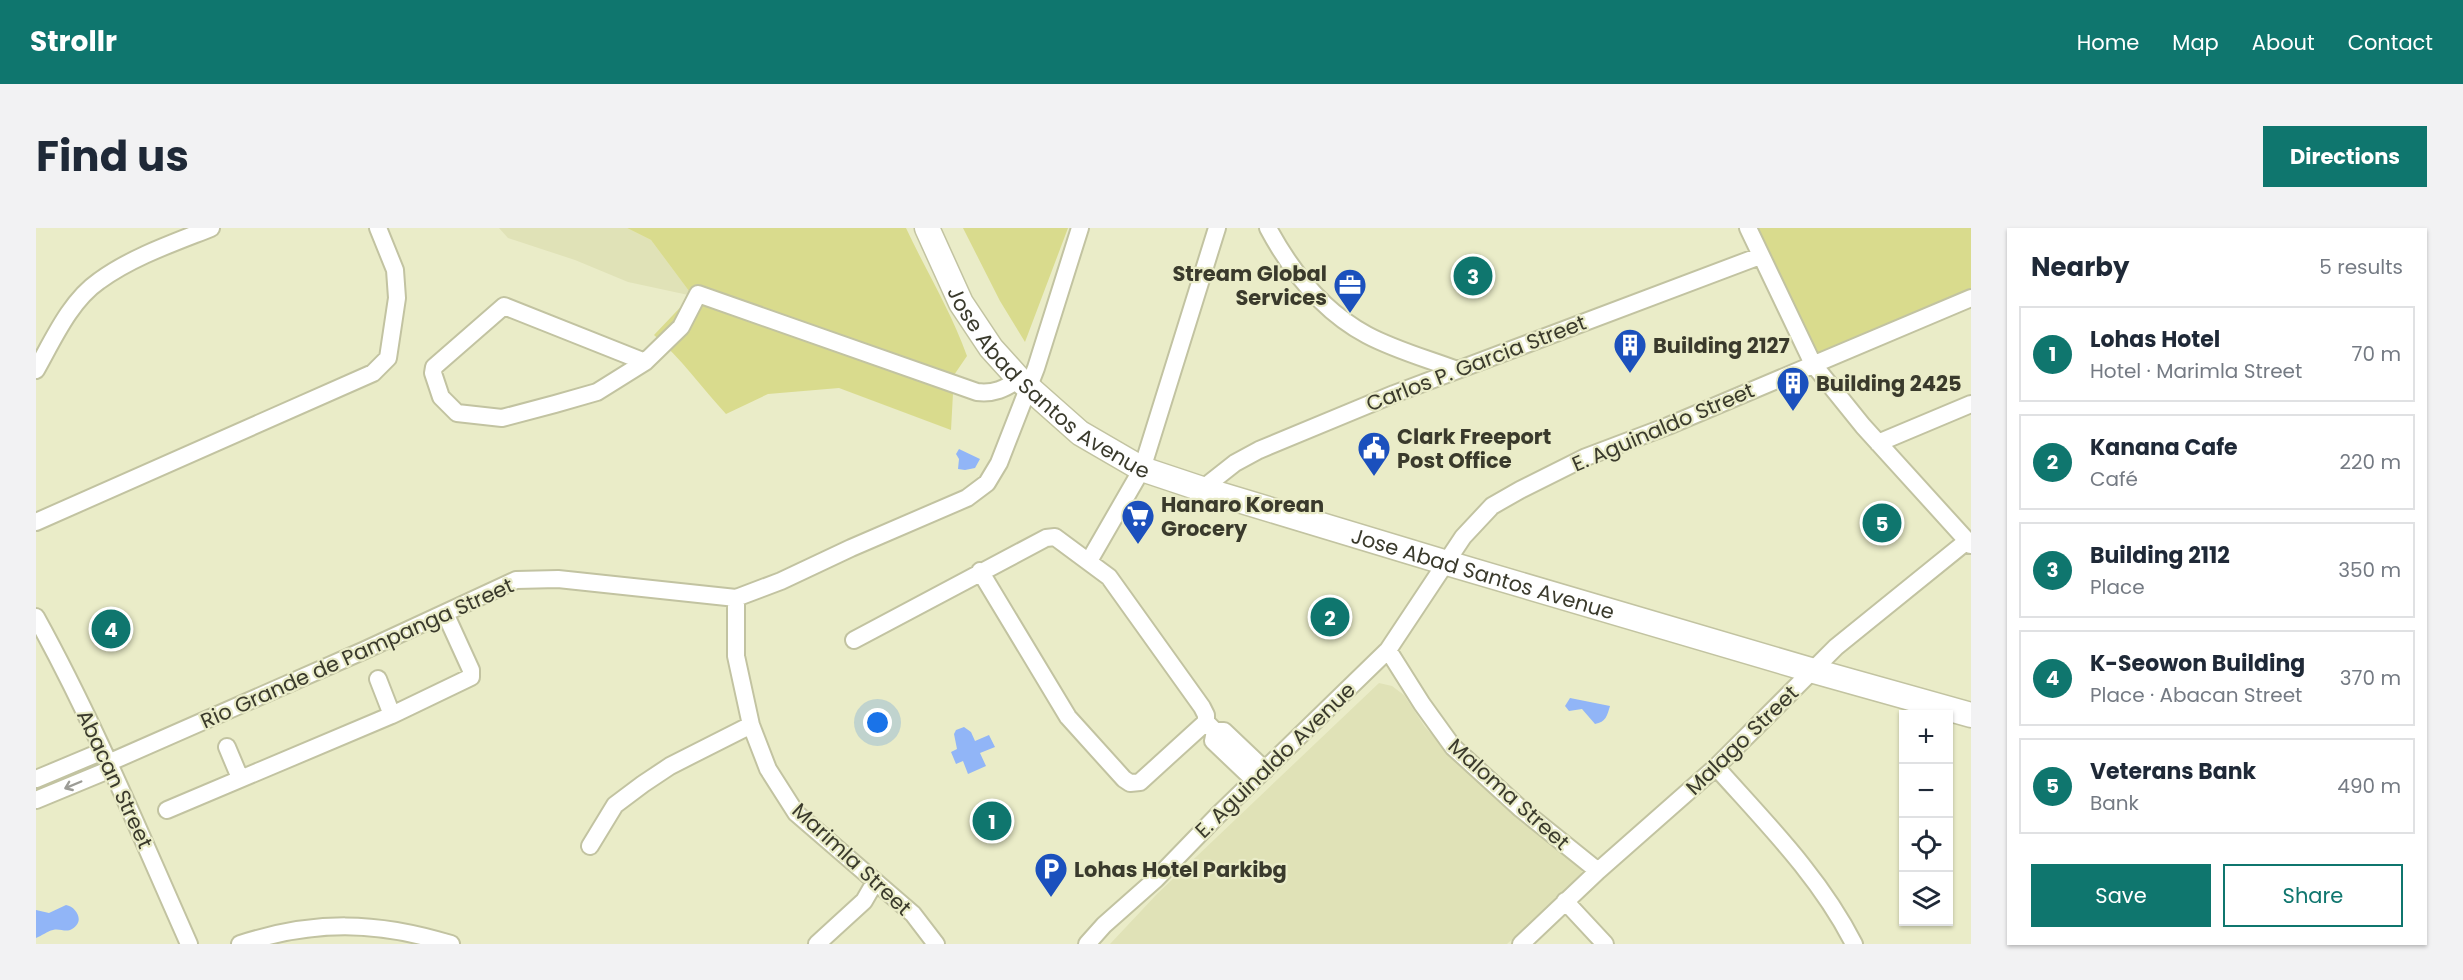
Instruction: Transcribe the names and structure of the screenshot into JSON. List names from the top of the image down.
{
  "streets": {
    "main road": ["Jose Abad Santos Avenue"],
    "street": [
      "Carlos P. Garcia Street",
      "E. Aguinaldo Street",
      "Rio Grande de Pampanga Street",
      "Malago Street",
      "E. Aguinaldo Avenue",
      "Abacan Street",
      "Maloma Street",
      "Marimla Street"
    ]
  },
  "crossings": [
    ["Carlos P. Garcia Street", "Jose Abad Santos Avenue"],
    ["Jose Abad Santos Avenue", "E. Aguinaldo Street"],
    ["Jose Abad Santos Avenue", "Rio Grande de Pampanga Street"],
    ["Jose Abad Santos Avenue", "Malago Street"],
    ["Jose Abad Santos Avenue", "E. Aguinaldo Avenue"],
    ["E. Aguinaldo Street", "E. Aguinaldo Avenue"],
    ["Rio Grande de Pampanga Street", "Abacan Street"],
    ["Rio Grande de Pampanga Street", "Marimla Street"],
    ["Malago Street", "Maloma Street"],
    ["E. Aguinaldo Avenue", "Maloma Street"]
  ],
  "places": {
    "office": ["Stream Global Services"],
    "building": ["Building 2127", "Building 2425"],
    "public building": ["Clark Freeport Post Office"],
    "supermarket": ["Hanaro Korean Grocery"],
    "parking": ["Lohas Hotel Parkibg"]
  },
  "page": {
    "header": "Strollr",
    "nav": [
      "Home",
      "Map",
      "About",
      "Contact"
    ],
    "title": "Find us",
    "buttons": [
      "Directions",
      ["Save", "Share"]
    ],
    "heading": ["Nearby", "5 results"],
    "pins": [
      "3",
      "5",
      "2",
      "4",
      "1"
    ],
    "list": [
      {
        "mark": "1",
        "name": "Lohas Hotel",
        "note": "Hotel · Marimla Street",
        "value": "70 m"
      },
      {
        "mark": "2",
        "name": "Kanana Cafe",
        "note": "Café",
        "value": "220 m"
      },
      {
        "mark": "3",
        "name": "Building 2112",
        "note": "Place",
        "value": "350 m"
      },
      {
        "mark": "4",
        "name": "K-Seowon Building",
        "note": "Place · Abacan Street",
        "value": "370 m"
      },
      {
        "mark": "5",
        "name": "Veterans Bank",
        "note": "Bank",
        "value": "490 m"
      }
    ],
    "map_buttons": ["+", "−"]
  }
}
